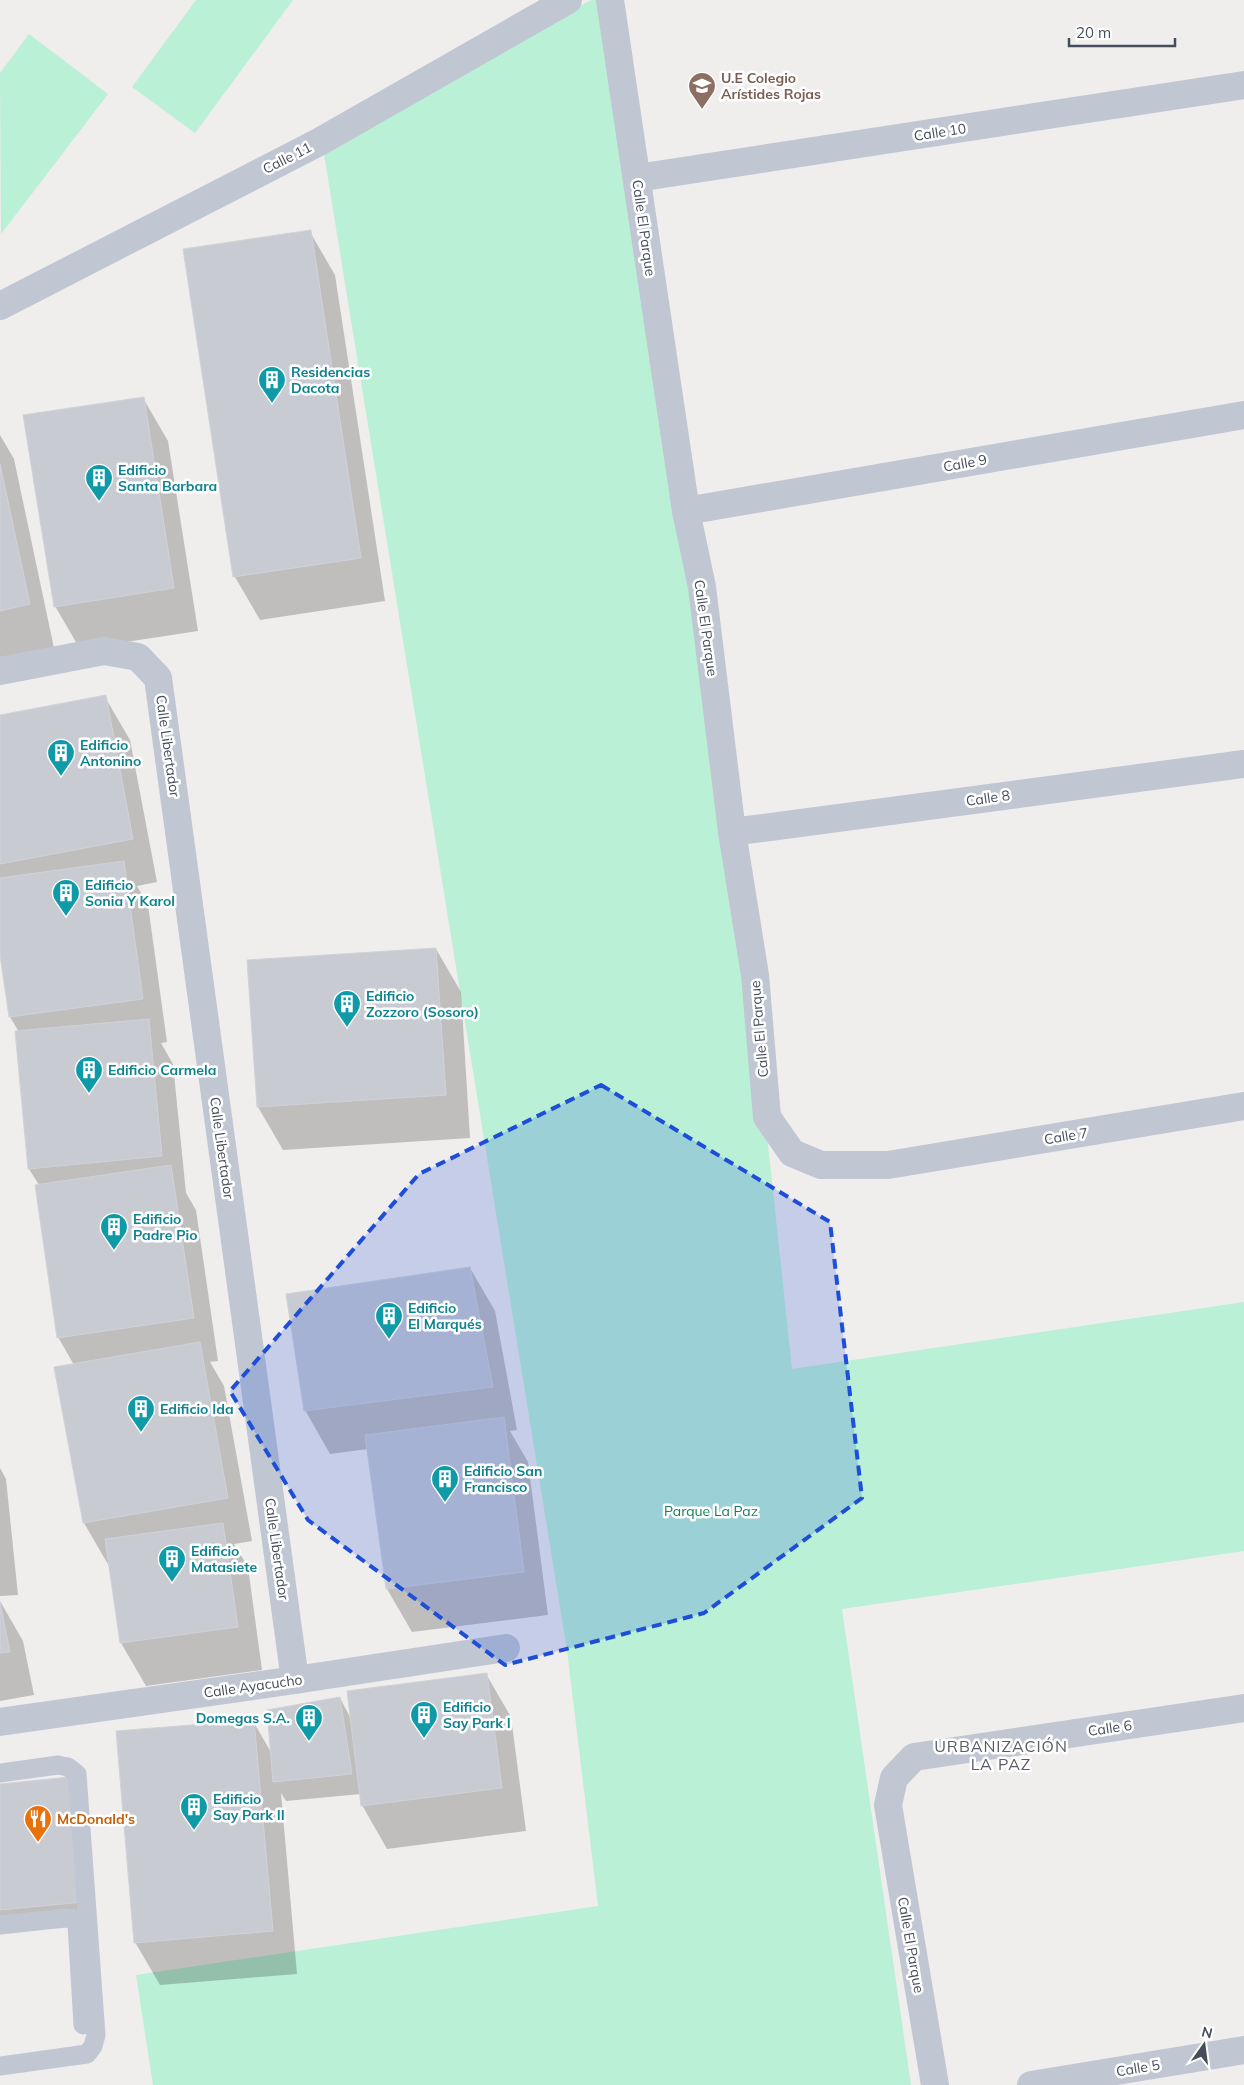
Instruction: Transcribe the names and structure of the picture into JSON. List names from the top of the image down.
{
  "streets": {
    "street": [
      "Calle 10",
      "Calle 11",
      "Calle El Parque",
      "Calle 9",
      "Calle Libertador",
      "Calle 8",
      "Calle 7",
      "Calle Ayacucho",
      "Calle 6",
      "Calle 5"
    ]
  },
  "crossings": [
    ["Calle 10", "Calle El Parque"],
    ["Calle El Parque", "Calle 9"],
    ["Calle El Parque", "Calle 8"],
    ["Calle El Parque", "Calle 7"],
    ["Calle El Parque", "Calle 6"],
    ["Calle Libertador", "Calle Ayacucho"]
  ],
  "districts": ["URBANIZACIÓN LA PAZ"],
  "parks": ["Parque La Paz"],
  "places": {
    "school or university": ["U.E Colegio Arístides Rojas"],
    "building": [
      "Residencias Dacota",
      "Edificio Santa Barbara",
      "Edificio Antonino",
      "Edificio Sonia Y Karol",
      "Edificio Zozzoro (Sosoro)",
      "Edificio Carmela",
      "Edificio Padre Pio",
      "Edificio El Marqués",
      "Edificio Ida",
      "Edificio San Francisco",
      "Edificio Matasiete",
      "Edificio Say Park I",
      "Domegas S.A.",
      "Edificio Say Park II"
    ],
    "restaurant": ["McDonald's"]
  },
  "scale_bar": "20 m",
  "north": "top"
}
